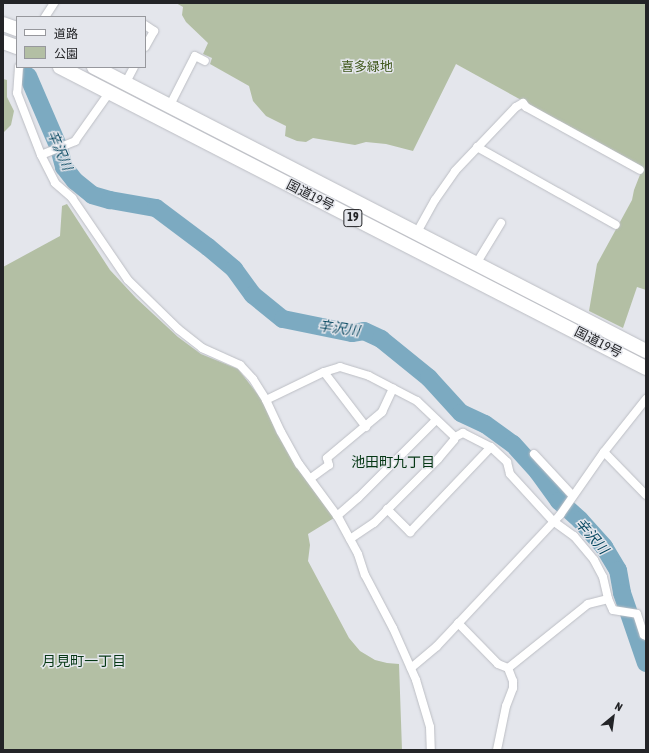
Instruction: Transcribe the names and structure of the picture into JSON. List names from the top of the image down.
{
  "streets": {
    "highway": ["国道19号", "19"]
  },
  "districts": ["池田町九丁目", "月見町一丁目"],
  "water": ["辛沢川"],
  "parks": ["喜多緑地"],
  "legend": ["道路", "公園"],
  "north": "top right"
}
